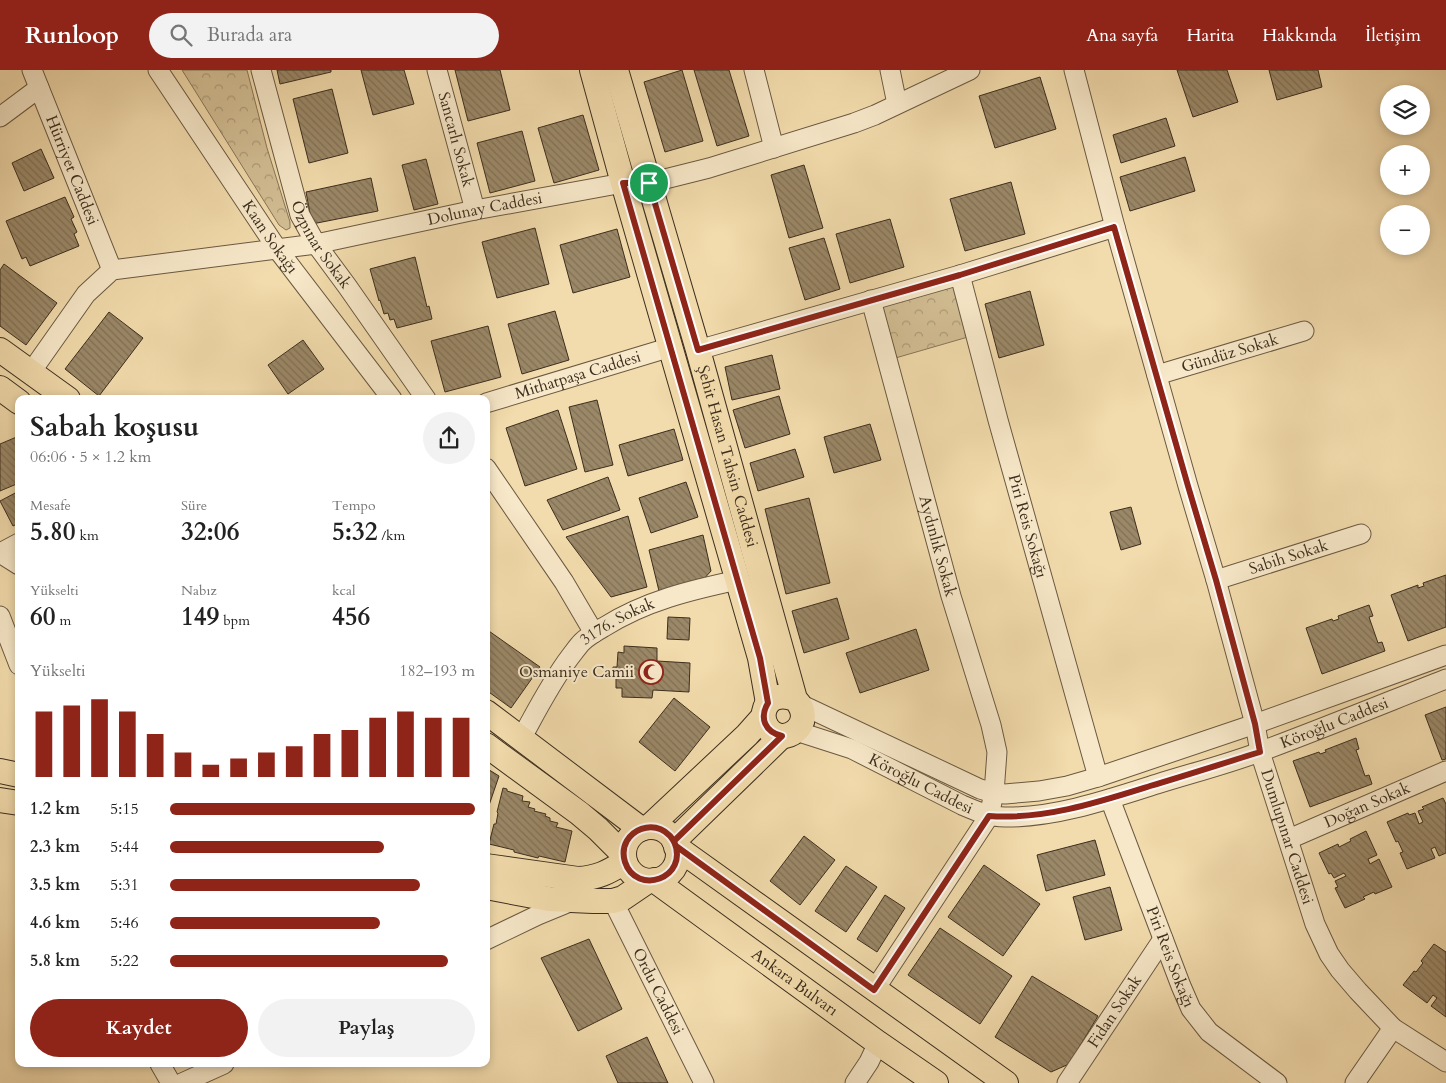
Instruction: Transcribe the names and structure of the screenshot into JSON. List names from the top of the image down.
{
  "streets": {
    "main road": ["Şehit Hasan Tahsin Caddesi", "Ankara Bulvarı"],
    "street": [
      "Sancarlı Sokak",
      "Hürriyet Caddesi",
      "Dolunay Caddesi",
      "Kaan Sokağı",
      "Özpınar Sokak",
      "Gündüz Sokak",
      "Mithatpaşa Caddesi",
      "Piri Reis Sokağı",
      "Aydınlık Sokak",
      "Sabih Sokak",
      "3176. Sokak",
      "Köroğlu Caddesi",
      "Doğan Sokak",
      "Dumlupınar Caddesi",
      "Ordu Caddesi",
      "Fidan Sokak"
    ]
  },
  "crossings": [
    ["Sancarlı Sokak", "Dolunay Caddesi"],
    ["Hürriyet Caddesi", "Dolunay Caddesi"],
    ["Dolunay Caddesi", "Kaan Sokağı"],
    ["Dolunay Caddesi", "Özpınar Sokak"],
    ["Dolunay Caddesi", "Şehit Hasan Tahsin Caddesi"],
    ["Gündüz Sokak", "Dumlupınar Caddesi"],
    ["Mithatpaşa Caddesi", "Şehit Hasan Tahsin Caddesi"],
    ["Şehit Hasan Tahsin Caddesi", "3176. Sokak"],
    ["Şehit Hasan Tahsin Caddesi", "Köroğlu Caddesi"],
    ["Piri Reis Sokağı", "Köroğlu Caddesi"],
    ["Piri Reis Sokağı", "Fidan Sokak"],
    ["Aydınlık Sokak", "Köroğlu Caddesi"],
    ["Sabih Sokak", "Dumlupınar Caddesi"],
    ["Köroğlu Caddesi", "Dumlupınar Caddesi"],
    ["Doğan Sokak", "Dumlupınar Caddesi"]
  ],
  "places": {
    "mosque": ["Osmaniye Camii"]
  },
  "page": {
    "header": "Runloop",
    "search": "Burada ara",
    "nav": [
      "Ana sayfa",
      "Harita",
      "Hakkında",
      "İletişim"
    ],
    "map_buttons": ["+", "−"],
    "heading": ["Sabah koşusu", "06:06 · 5 × 1.2 km"],
    "stats": [
      ["Mesafe", "5.80 km"],
      ["Süre", "32:06"],
      ["Tempo", "5:32 /km"],
      ["Yükselti", "60 m"],
      ["Nabız", "149 bpm"],
      ["kcal", "456"]
    ],
    "chart": ["Yükselti", "182–193 m"],
    "list": [
      {
        "name": "1.2 km",
        "note": "5:15"
      },
      {
        "name": "2.3 km",
        "note": "5:44"
      },
      {
        "name": "3.5 km",
        "note": "5:31"
      },
      {
        "name": "4.6 km",
        "note": "5:46"
      },
      {
        "name": "5.8 km",
        "note": "5:22"
      }
    ],
    "buttons": ["Kaydet", "Paylaş"]
  }
}
